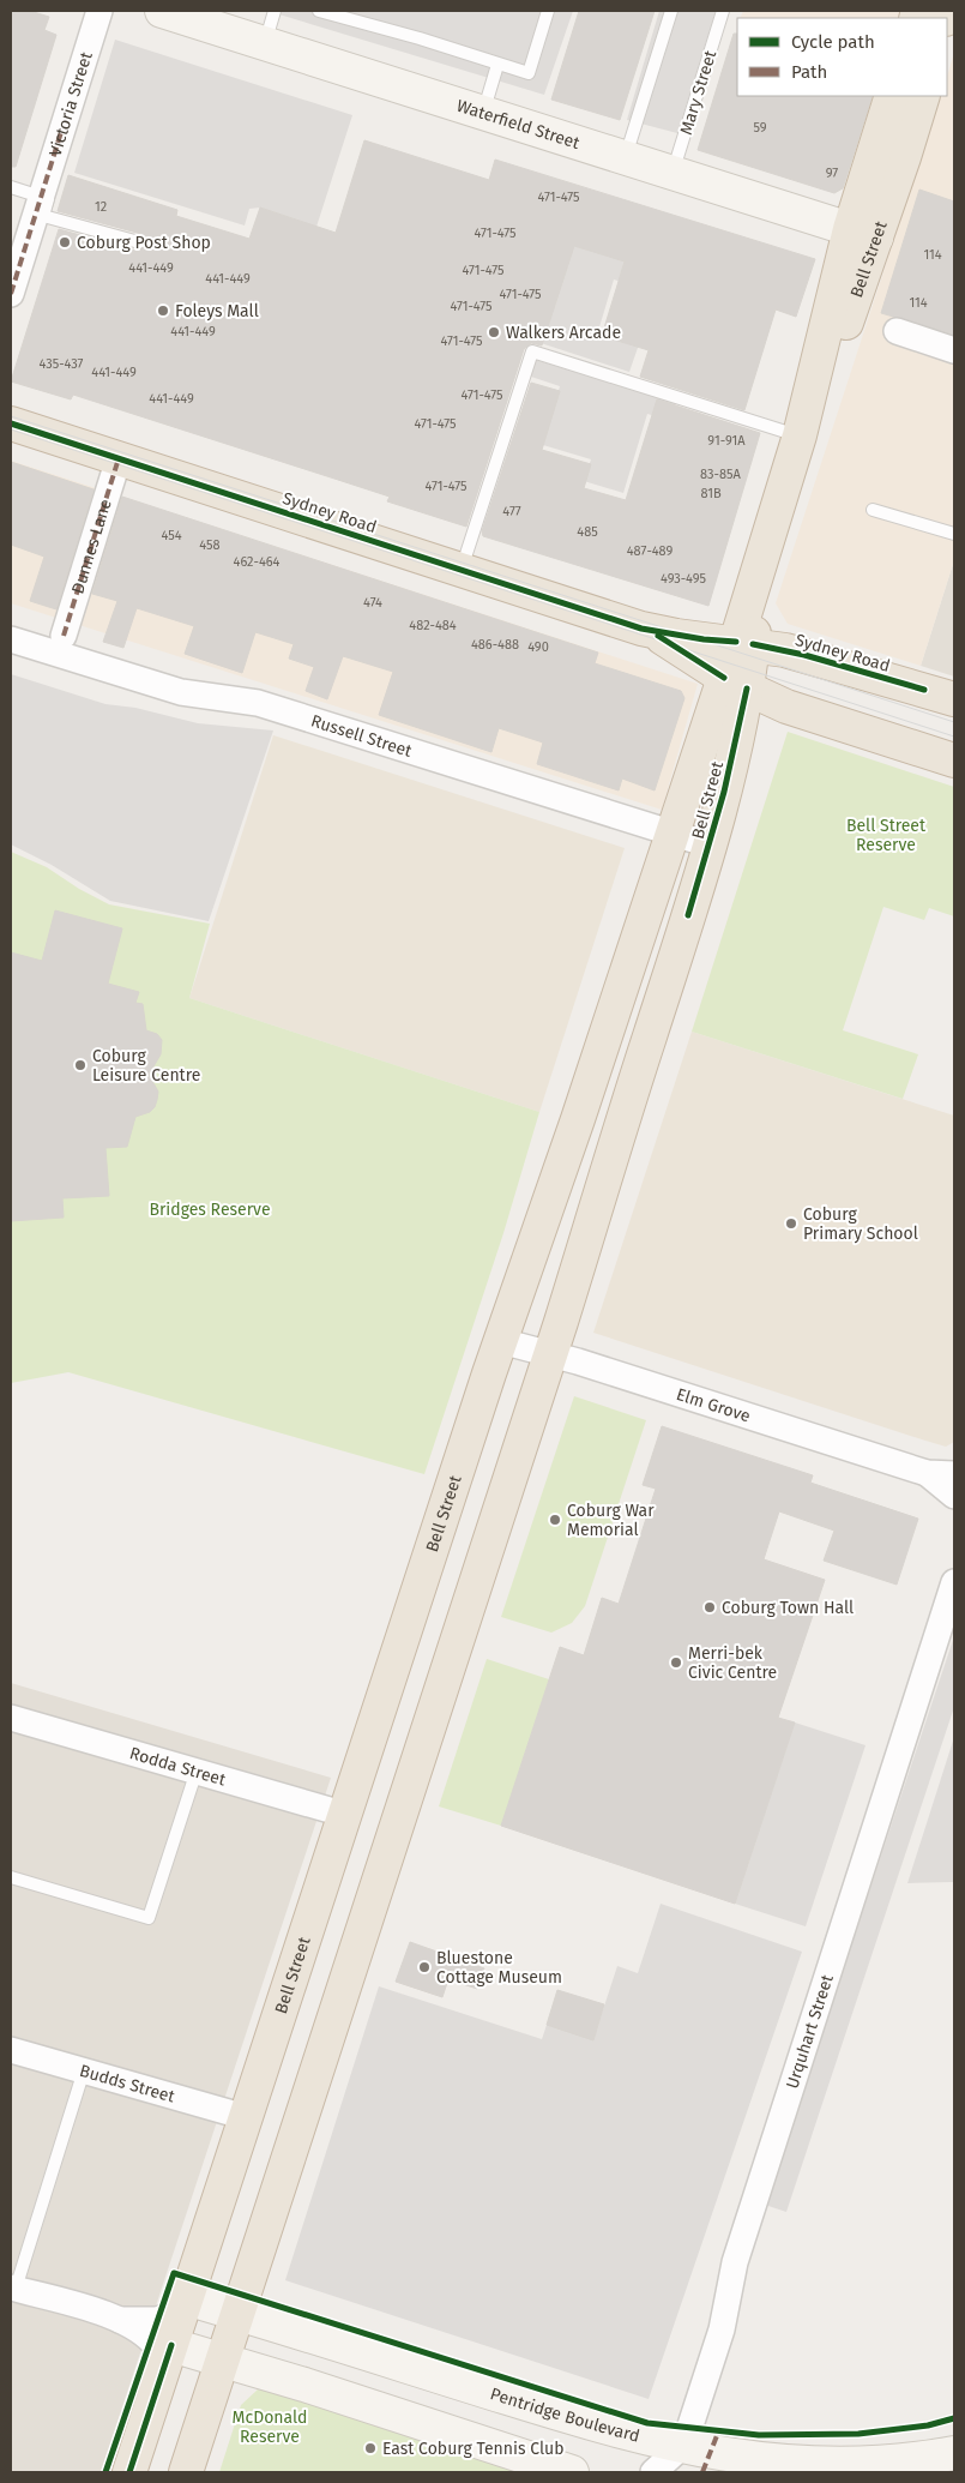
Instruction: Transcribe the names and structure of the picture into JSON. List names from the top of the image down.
{
  "streets": {
    "highway": ["Bell Street", "Sydney Road"],
    "street": [
      "Victoria Street",
      "Waterfield Street",
      "Dunnes Lane",
      "Russell Street",
      "Elm Grove",
      "Rodda Street",
      "Urquhart Street",
      "Budds Street",
      "Pentridge Boulevard"
    ],
    "lane": ["Mary Street"]
  },
  "crossings": [
    ["Mary Street", "Waterfield Street"],
    ["Waterfield Street", "Bell Street"],
    ["Bell Street", "Sydney Road"],
    ["Bell Street", "Russell Street"],
    ["Bell Street", "Elm Grove"],
    ["Bell Street", "Rodda Street"],
    ["Bell Street", "Budds Street"],
    ["Bell Street", "Pentridge Boulevard"],
    ["Sydney Road", "Dunnes Lane"],
    ["Urquhart Street", "Pentridge Boulevard"]
  ],
  "parks": ["Bell Street Reserve", "Bridges Reserve", "McDonald Reserve"],
  "places": [
    "Coburg Post Shop",
    "Foleys Mall",
    "Walkers Arcade",
    "Coburg Leisure Centre",
    "Coburg Primary School",
    "Coburg War Memorial",
    "Coburg Town Hall",
    "Merri-bek Civic Centre",
    "Bluestone Cottage Museum",
    "East Coburg Tennis Club"
  ],
  "house_numbers": [
    "59",
    "97",
    "471-475",
    "12",
    "471-475",
    "114",
    "441-449",
    "471-475",
    "441-449",
    "471-475",
    "114",
    "471-475",
    "441-449",
    "471-475",
    "435-437",
    "441-449",
    "471-475",
    "441-449",
    "471-475",
    "91-91A",
    "83-85A",
    "471-475",
    "81B",
    "477",
    "485",
    "454",
    "458",
    "487-489",
    "462-464",
    "493-495",
    "474",
    "482-484",
    "486-488",
    "490"
  ],
  "legend": ["Cycle path", "Path"]
}
